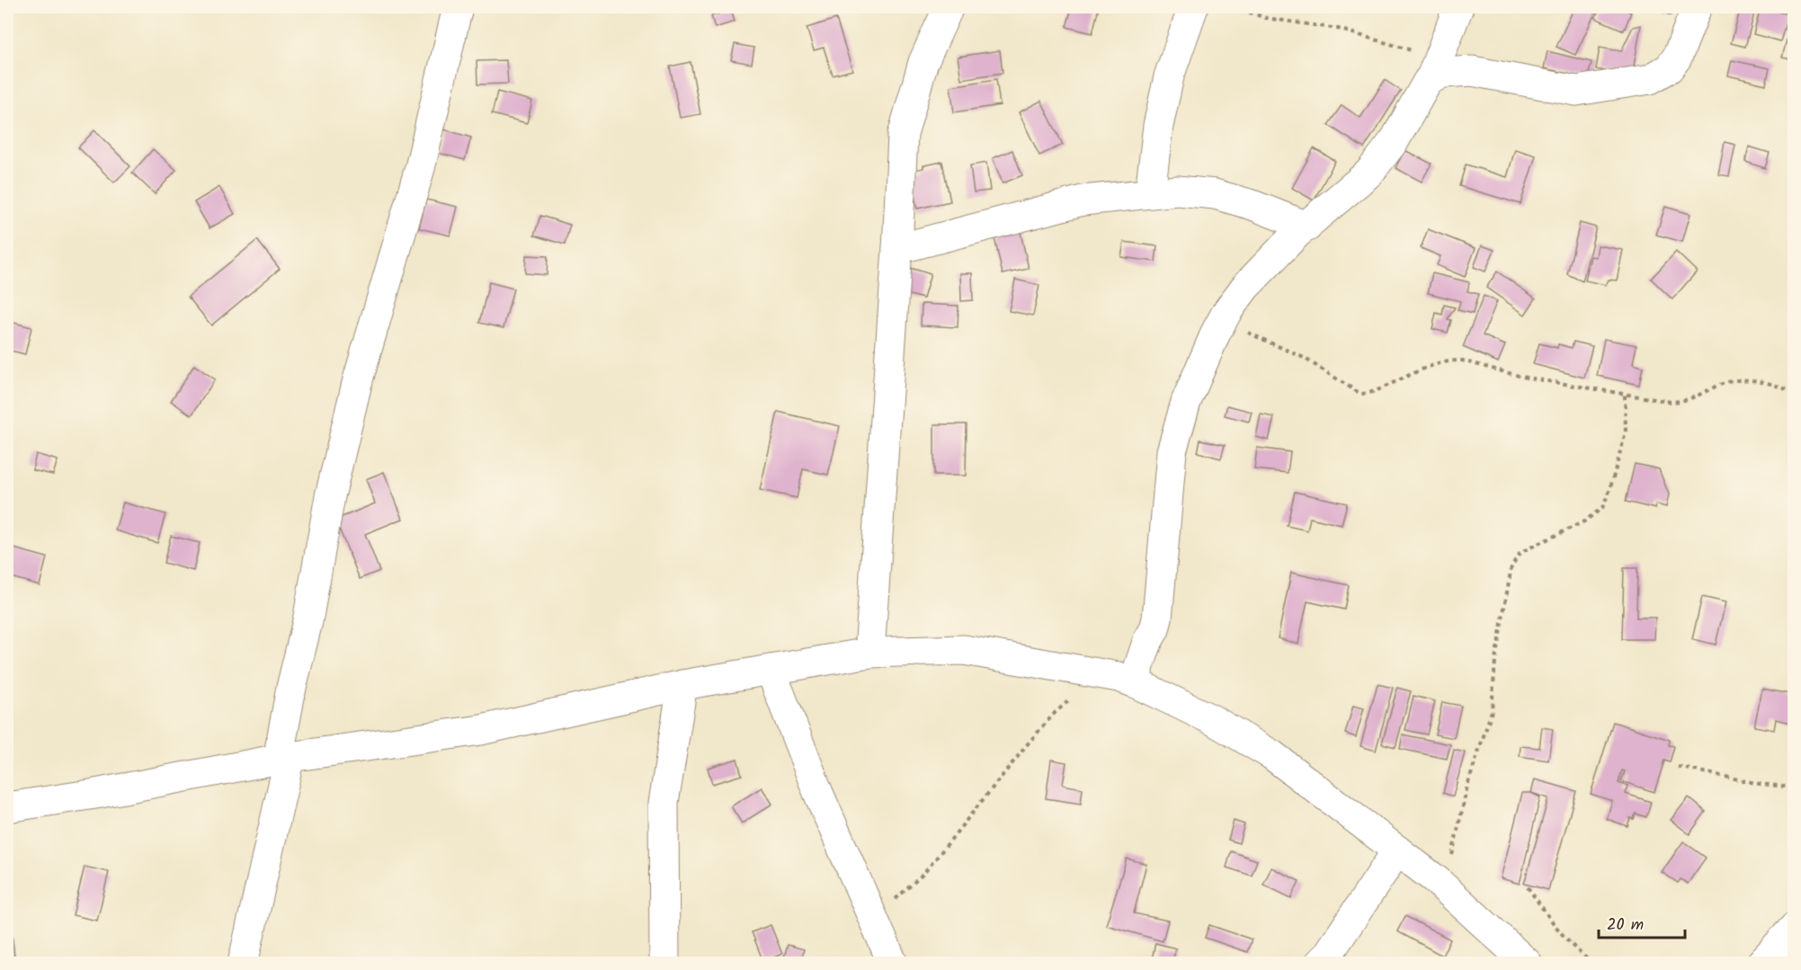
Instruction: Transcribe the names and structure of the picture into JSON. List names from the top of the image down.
{
  "scale_bar": "20 m"
}
